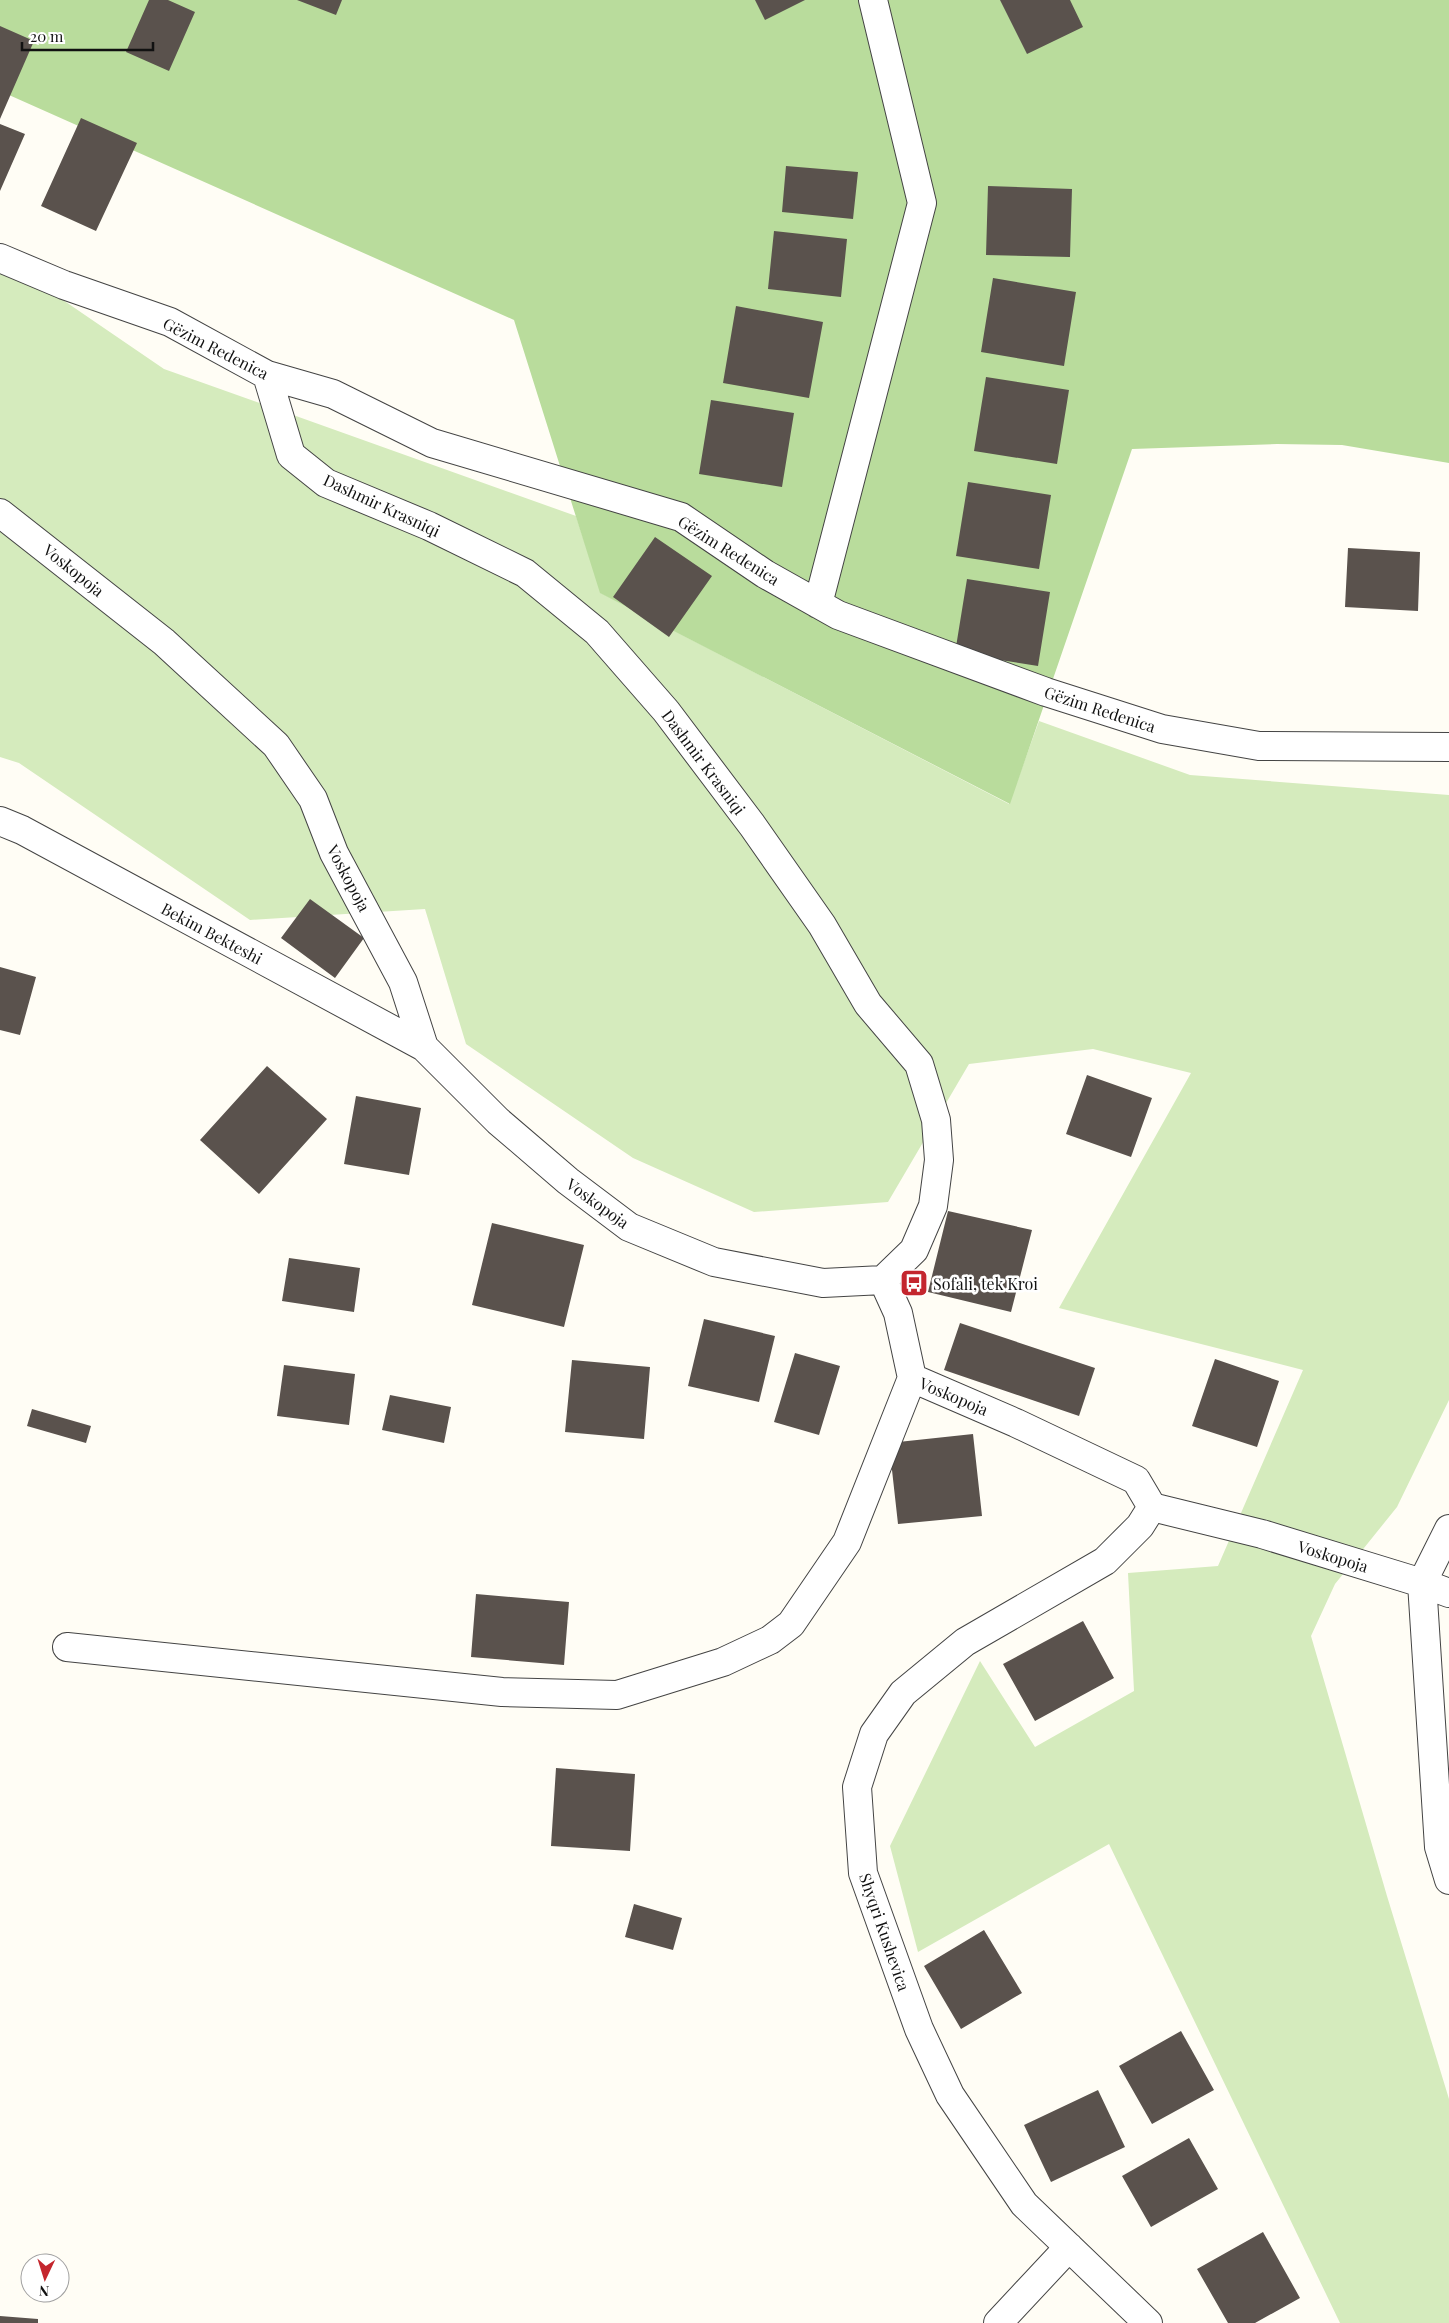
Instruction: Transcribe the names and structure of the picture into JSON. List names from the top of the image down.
{
  "streets": {
    "street": [
      "Gëzim Redenica",
      "Dashmir Krasniqi",
      "Voskopoja",
      "Bekim Bekteshi",
      "Shyqri Kushevica"
    ]
  },
  "crossings": [
    ["Gëzim Redenica", "Dashmir Krasniqi"],
    ["Dashmir Krasniqi", "Voskopoja"],
    ["Voskopoja", "Bekim Bekteshi"],
    ["Voskopoja", "Shyqri Kushevica"]
  ],
  "places": {
    "bus stop": ["Sofali, tek Kroi"]
  },
  "scale_bar": "20 m",
  "north": "bottom"
}
